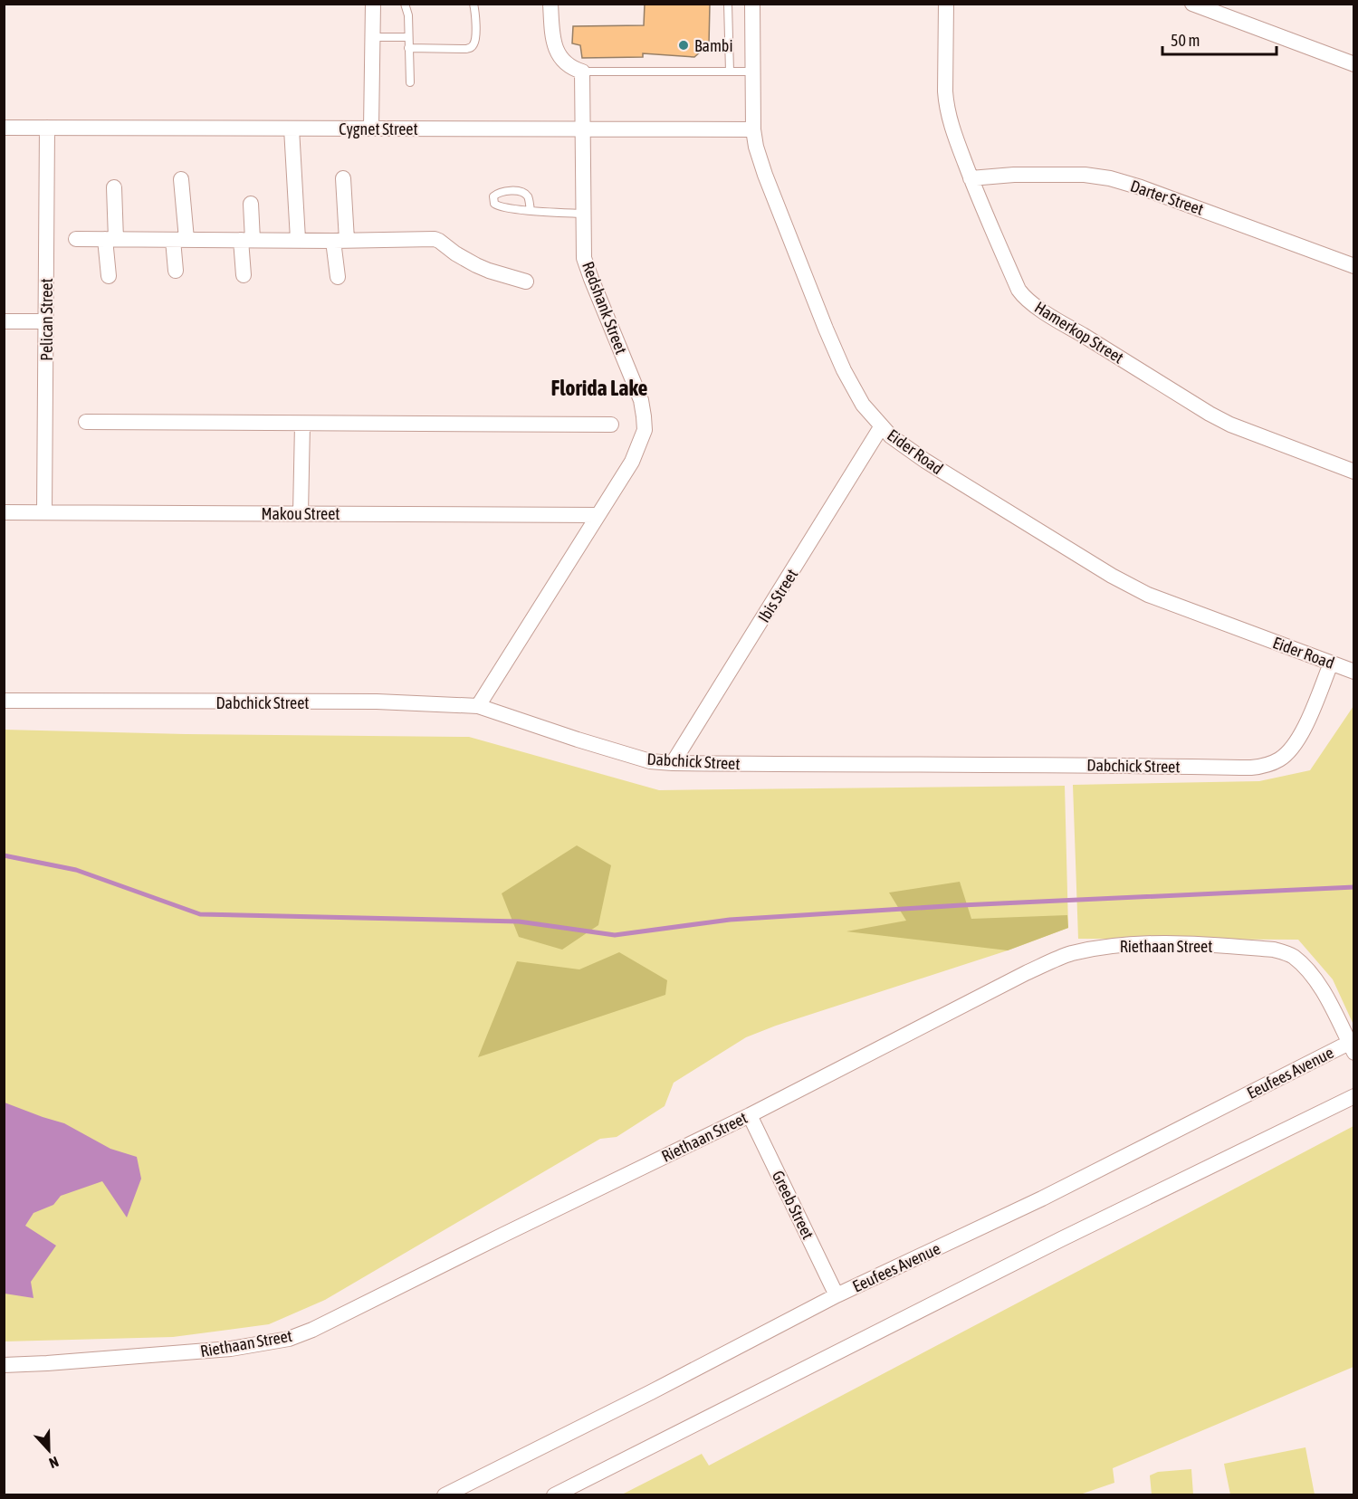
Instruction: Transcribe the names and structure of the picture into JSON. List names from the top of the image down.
{
  "streets": {
    "street": [
      "Cygnet Street",
      "Darter Street",
      "Redshank Street",
      "Pelican Street",
      "Hamerkop Street",
      "Eider Road",
      "Makou Street",
      "Ibis Street",
      "Dabchick Street",
      "Riethaan Street",
      "Eeufees Avenue",
      "Greeb Street"
    ]
  },
  "crossings": [
    ["Cygnet Street", "Redshank Street"],
    ["Cygnet Street", "Pelican Street"],
    ["Cygnet Street", "Eider Road"],
    ["Darter Street", "Hamerkop Street"],
    ["Redshank Street", "Makou Street"],
    ["Redshank Street", "Dabchick Street"],
    ["Pelican Street", "Makou Street"],
    ["Eider Road", "Ibis Street"],
    ["Eider Road", "Dabchick Street"],
    ["Ibis Street", "Dabchick Street"],
    ["Riethaan Street", "Eeufees Avenue"],
    ["Riethaan Street", "Greeb Street"],
    ["Eeufees Avenue", "Greeb Street"]
  ],
  "districts": ["Florida Lake"],
  "places": ["Bambi"],
  "scale_bar": "50 m",
  "north": "bottom"
}
